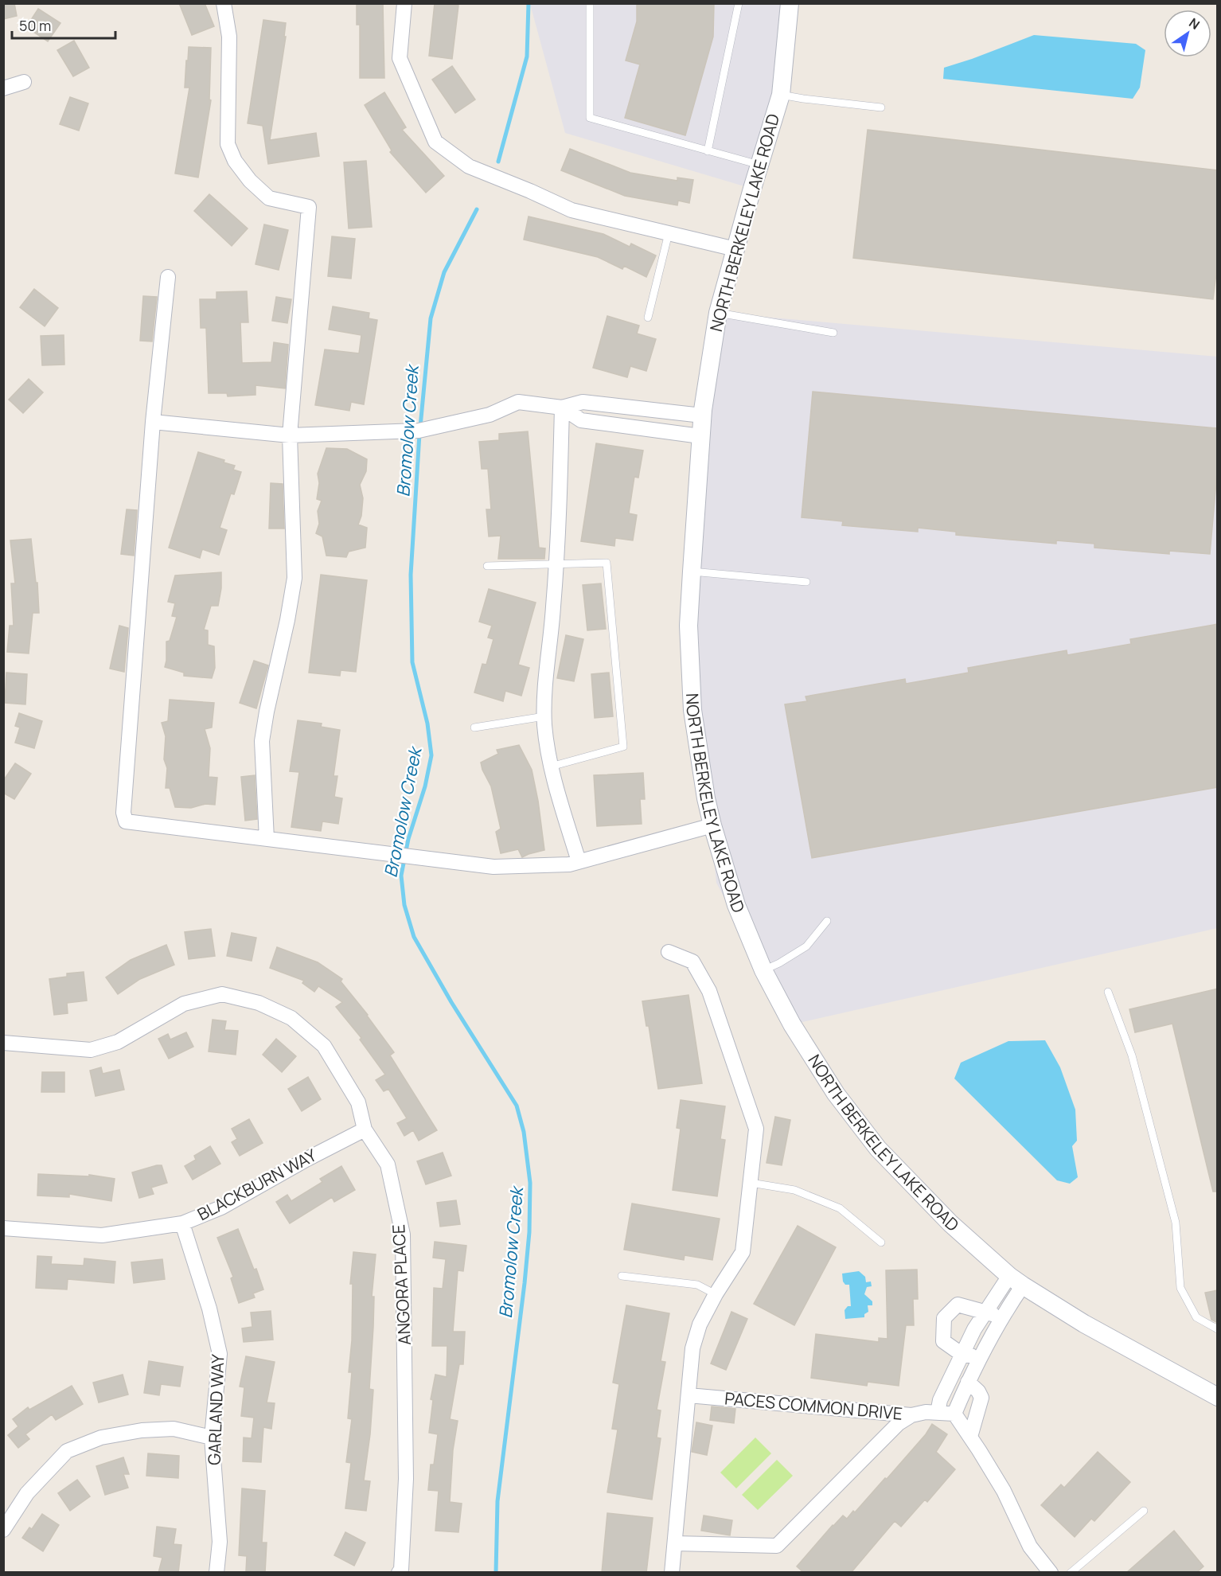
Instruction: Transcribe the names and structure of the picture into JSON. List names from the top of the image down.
{
  "streets": {
    "street": [
      "NORTH BERKELEY LAKE ROAD",
      "BLACKBURN WAY",
      "ANGORA PLACE",
      "PACES COMMON DRIVE",
      "GARLAND WAY"
    ]
  },
  "crossings": [
    ["BLACKBURN WAY", "ANGORA PLACE"],
    ["BLACKBURN WAY", "GARLAND WAY"]
  ],
  "water": ["Bromolow Creek"],
  "scale_bar": "50 m",
  "north": "top right"
}
